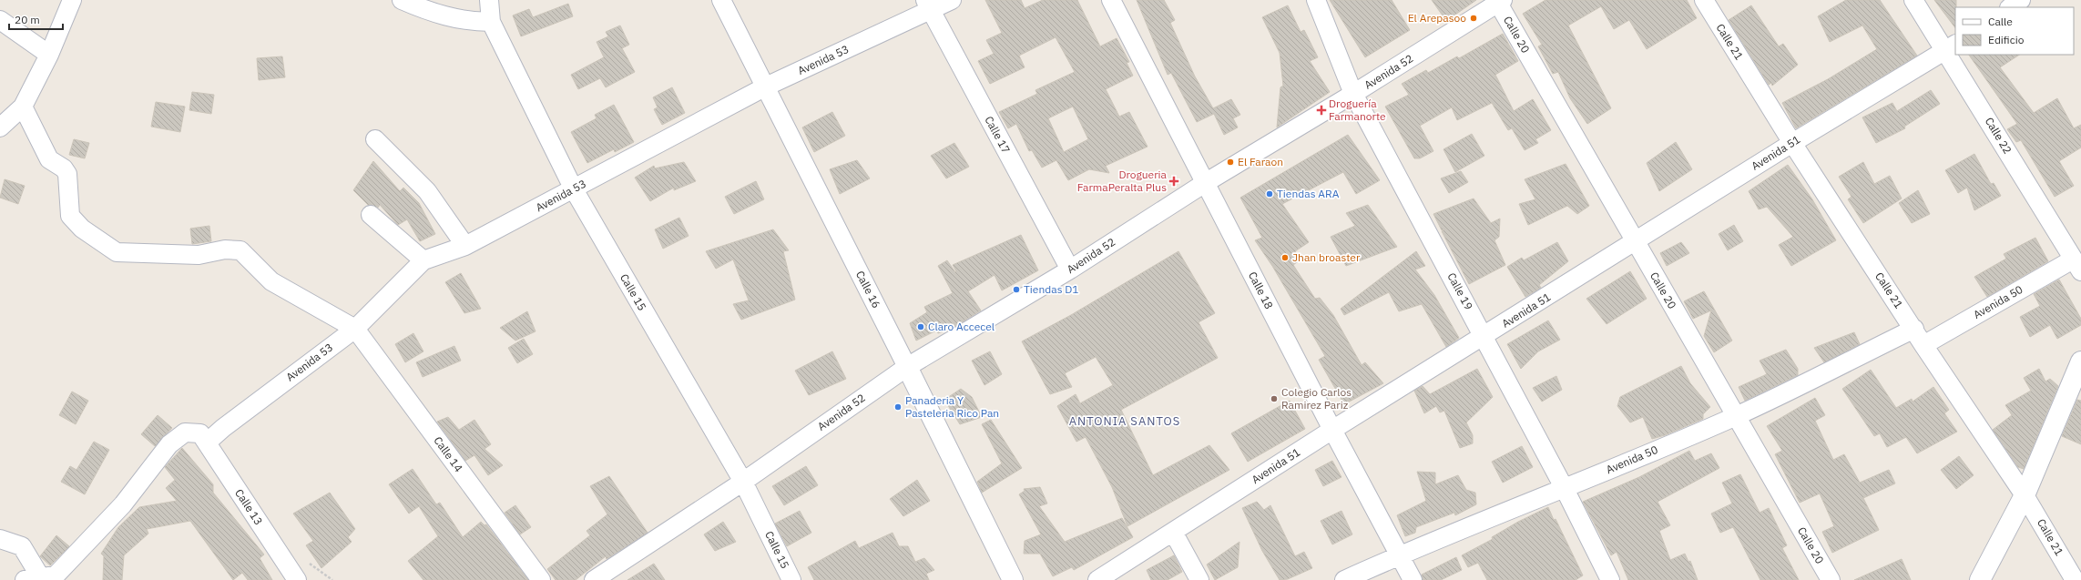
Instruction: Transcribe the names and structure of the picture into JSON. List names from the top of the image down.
{
  "streets": {
    "street": [
      "Calle 20",
      "Calle 21",
      "Avenida 53",
      "Avenida 52",
      "Calle 17",
      "Calle 22",
      "Avenida 51",
      "Calle 16",
      "Calle 18",
      "Calle 19",
      "Calle 15",
      "Avenida 50",
      "Calle 14",
      "Calle 13"
    ]
  },
  "crossings": [
    ["Calle 20", "Avenida 52"],
    ["Calle 20", "Avenida 51"],
    ["Calle 20", "Avenida 50"],
    ["Calle 21", "Avenida 51"],
    ["Calle 21", "Avenida 50"],
    ["Avenida 53", "Calle 17"],
    ["Avenida 53", "Calle 16"],
    ["Avenida 53", "Calle 15"],
    ["Avenida 53", "Calle 14"],
    ["Avenida 53", "Calle 13"],
    ["Avenida 52", "Calle 17"],
    ["Avenida 52", "Calle 16"],
    ["Avenida 52", "Calle 18"],
    ["Avenida 52", "Calle 19"],
    ["Avenida 52", "Calle 15"],
    ["Calle 22", "Avenida 51"],
    ["Calle 22", "Avenida 50"],
    ["Avenida 51", "Calle 18"],
    ["Avenida 51", "Calle 19"],
    ["Calle 18", "Avenida 50"],
    ["Calle 19", "Avenida 50"]
  ],
  "districts": ["ANTONIA SANTOS"],
  "places": {
    "other": [
      "El Arepasoo",
      "El Faraon",
      "Tiendas ARA",
      "Jhan broaster",
      "Tiendas D1",
      "Claro Accecel",
      "Colegio Carlos Ramirez Pariz",
      "Panaderia Y Pasteleria Rico Pan"
    ],
    "health": ["Droguería Farmanorte", "Drogueria FarmaPeralta Plus"]
  },
  "legend": ["Calle", "Edificio"],
  "scale_bar": "20 m"
}
